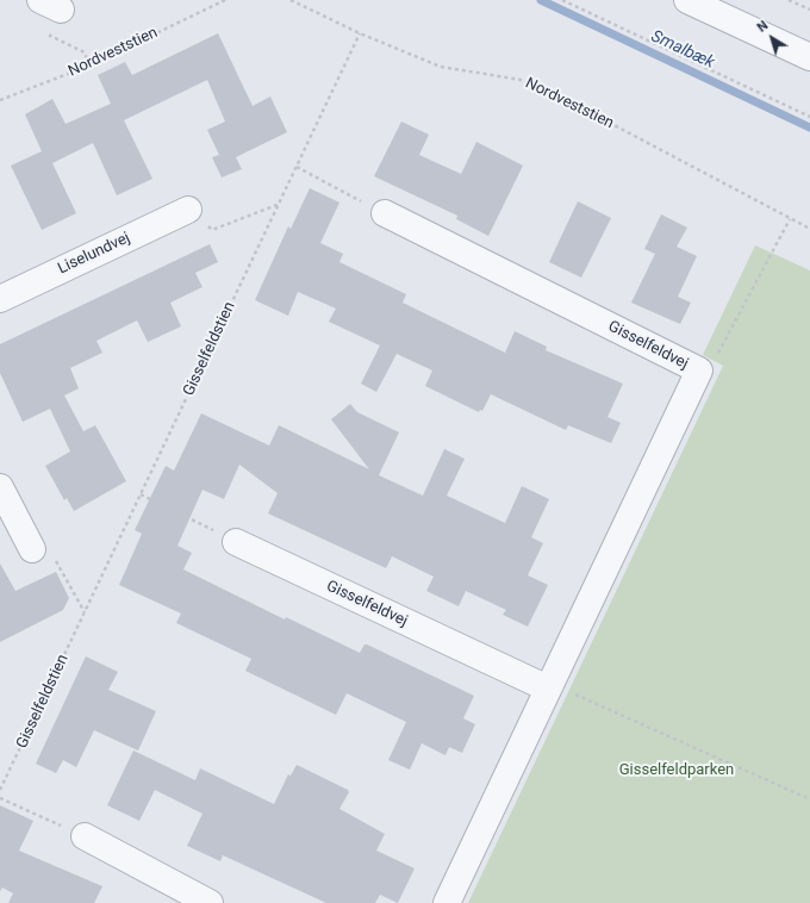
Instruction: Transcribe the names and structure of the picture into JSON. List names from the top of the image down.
{
  "streets": {
    "street": ["Liselundvej", "Gisselfeldvej"],
    "path": ["Nordveststien", "Gisselfeldstien"]
  },
  "crossings": [
    ["Nordveststien", "Gisselfeldstien"]
  ],
  "water": ["Smalbæk"],
  "parks": ["Gisselfeldparken"],
  "north": "top left"
}
